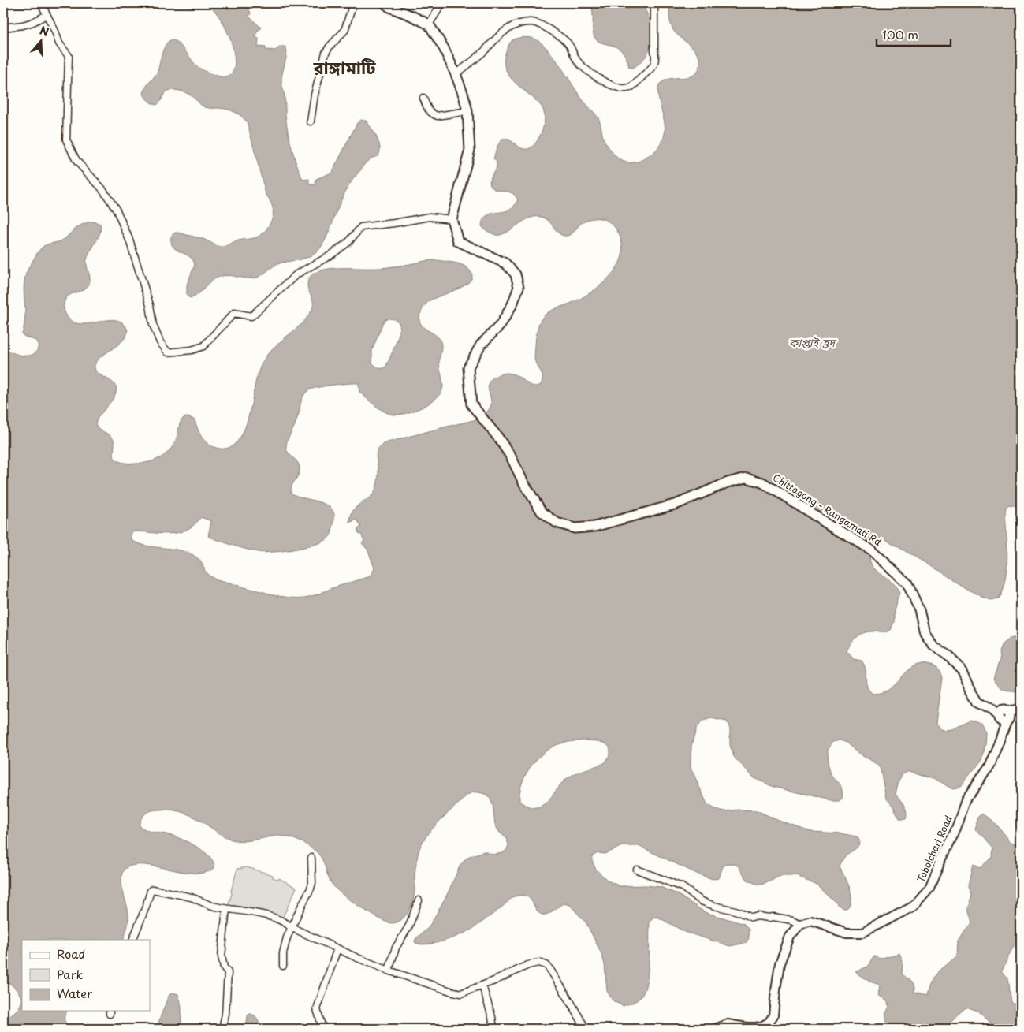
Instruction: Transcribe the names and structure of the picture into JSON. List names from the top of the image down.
{
  "streets": {
    "highway": ["Chittagong - Rangamati Rd"],
    "main road": ["Tobolchari Road"]
  },
  "crossings": [
    ["Chittagong - Rangamati Rd", "Tobolchari Road"]
  ],
  "districts": ["রাঙ্গামাটি"],
  "water": ["কাপ্তাই হ্রদ"],
  "legend": ["Road", "Park", "Water"],
  "scale_bar": "100 m",
  "north": "top"
}
